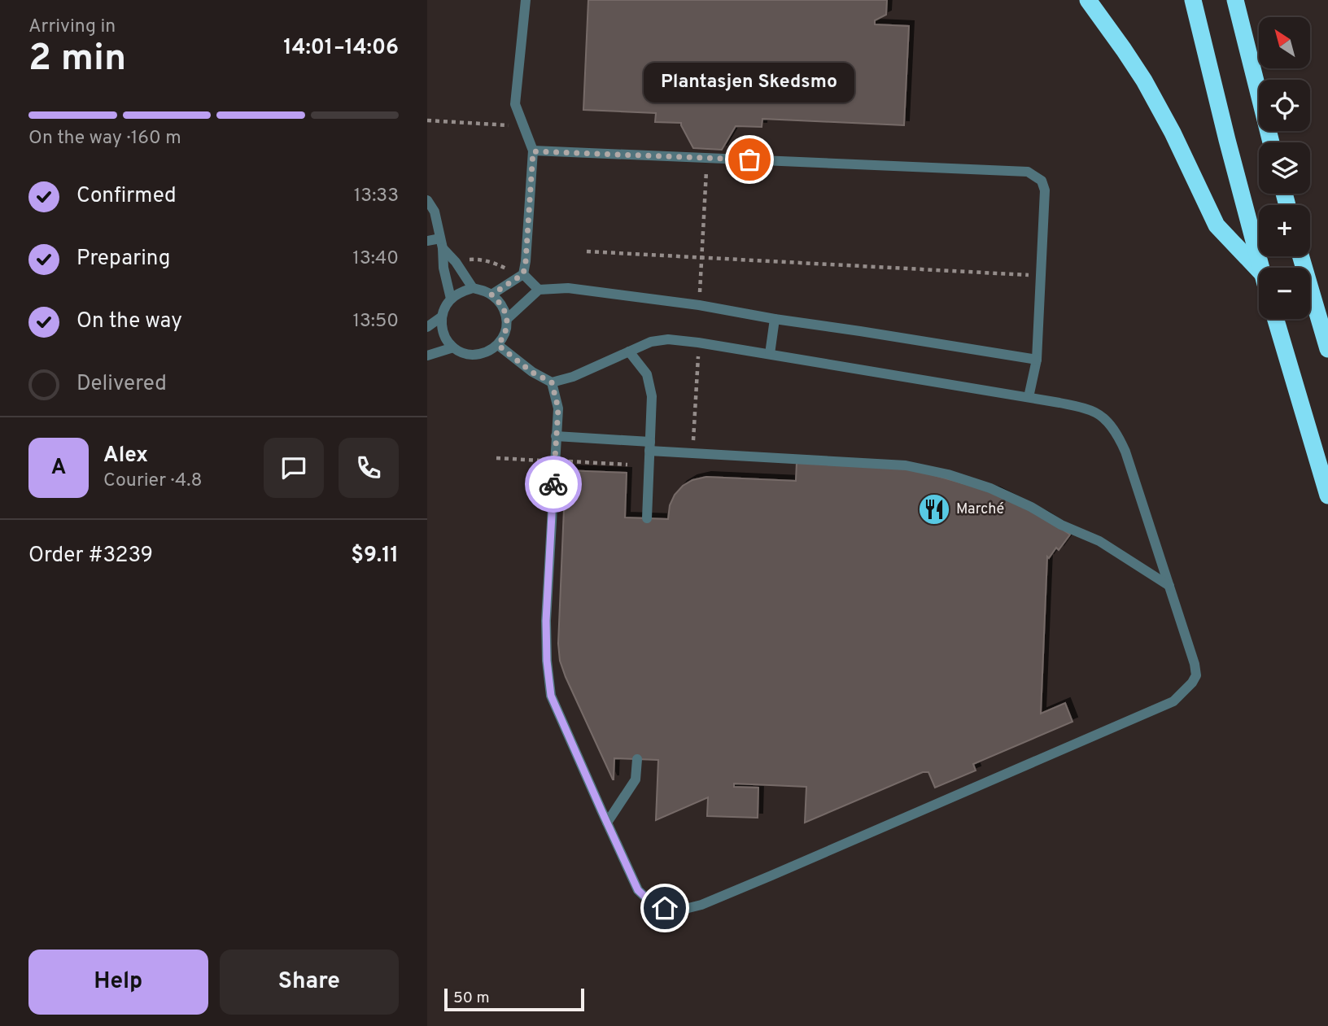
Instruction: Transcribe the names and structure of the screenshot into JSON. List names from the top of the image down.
{
  "places": {
    "other": ["Plantasjen Skedsmo"],
    "restaurant": ["Marché"]
  },
  "scale_bar": "50 m",
  "north": "top left",
  "page": {
    "heading": ["2 min", "Arriving in", "14:01–14:06"],
    "panel": [
      "Alex",
      "Courier · 4.8",
      "Order #3239",
      "$9.11"
    ],
    "map_buttons": ["+", "−"],
    "bubble": "Plantasjen Skedsmo",
    "bar": "On the way · 160 m",
    "list": [
      ["Confirmed", "13:33"],
      ["Preparing", "13:40"],
      ["On the way", "13:50"],
      "Delivered"
    ],
    "round": "A",
    "buttons": ["Help", "Share"],
    "scale": "50 m"
  }
}
